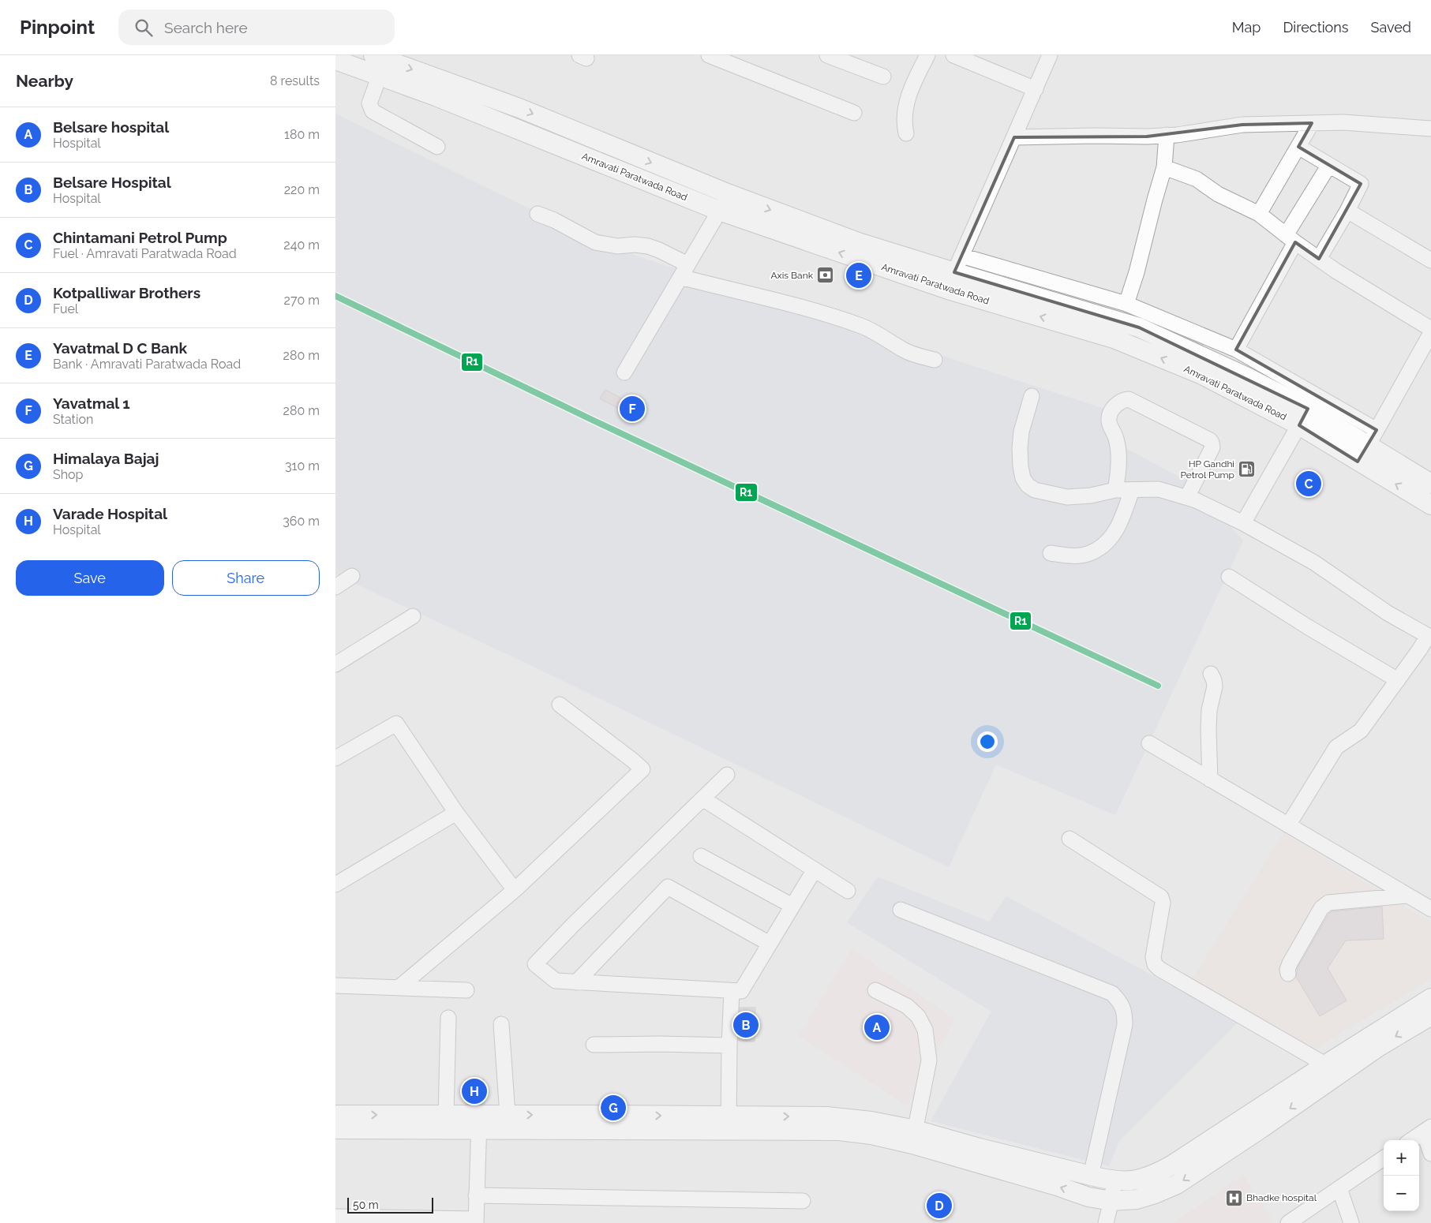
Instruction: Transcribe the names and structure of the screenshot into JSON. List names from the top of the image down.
{
  "streets": {
    "main road": ["Amravati Paratwada Road"]
  },
  "places": {
    "bank": ["Axis Bank"],
    "fuel station": ["HP Gandhi Petrol Pump"],
    "hospital": ["Bhadke hospital"]
  },
  "lines": ["transit line R1"],
  "scale_bar": "50 m",
  "page": {
    "header": "Pinpoint",
    "search": "Search here",
    "nav": ["Map", "Directions", "Saved"],
    "heading": ["Nearby", "8 results"],
    "list": [
      {
        "mark": "A",
        "name": "Belsare hospital",
        "note": "Hospital",
        "value": "180 m"
      },
      {
        "mark": "B",
        "name": "Belsare Hospital",
        "note": "Hospital",
        "value": "220 m"
      },
      {
        "mark": "C",
        "name": "Chintamani Petrol Pump",
        "note": "Fuel · Amravati Paratwada Road",
        "value": "240 m"
      },
      {
        "mark": "D",
        "name": "Kotpalliwar Brothers",
        "note": "Fuel",
        "value": "270 m"
      },
      {
        "mark": "E",
        "name": "Yavatmal D C Bank",
        "note": "Bank · Amravati Paratwada Road",
        "value": "280 m"
      },
      {
        "mark": "F",
        "name": "Yavatmal 1",
        "note": "Station",
        "value": "280 m"
      },
      {
        "mark": "G",
        "name": "Himalaya Bajaj",
        "note": "Shop",
        "value": "310 m"
      },
      {
        "mark": "H",
        "name": "Varade Hospital",
        "note": "Hospital",
        "value": "360 m"
      }
    ],
    "pins": [
      "E",
      "F",
      "C",
      "B",
      "A",
      "H",
      "G",
      "D"
    ],
    "buttons": ["Save", "Share"],
    "map_buttons": ["+", "−"],
    "scale": "50 m"
  }
}
